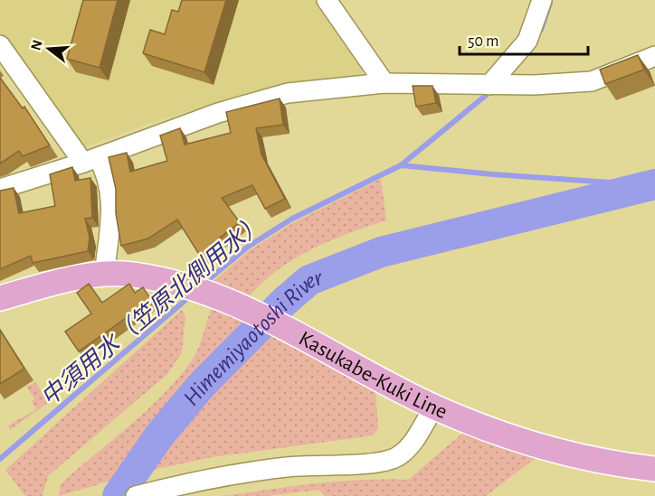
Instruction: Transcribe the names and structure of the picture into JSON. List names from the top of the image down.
{
  "streets": {
    "main road": ["Kasukabe-Kuki Line"]
  },
  "water": ["中須用水（笠原北側用水）", "Himemiyaotoshi River"],
  "scale_bar": "50 m",
  "north": "left"
}
